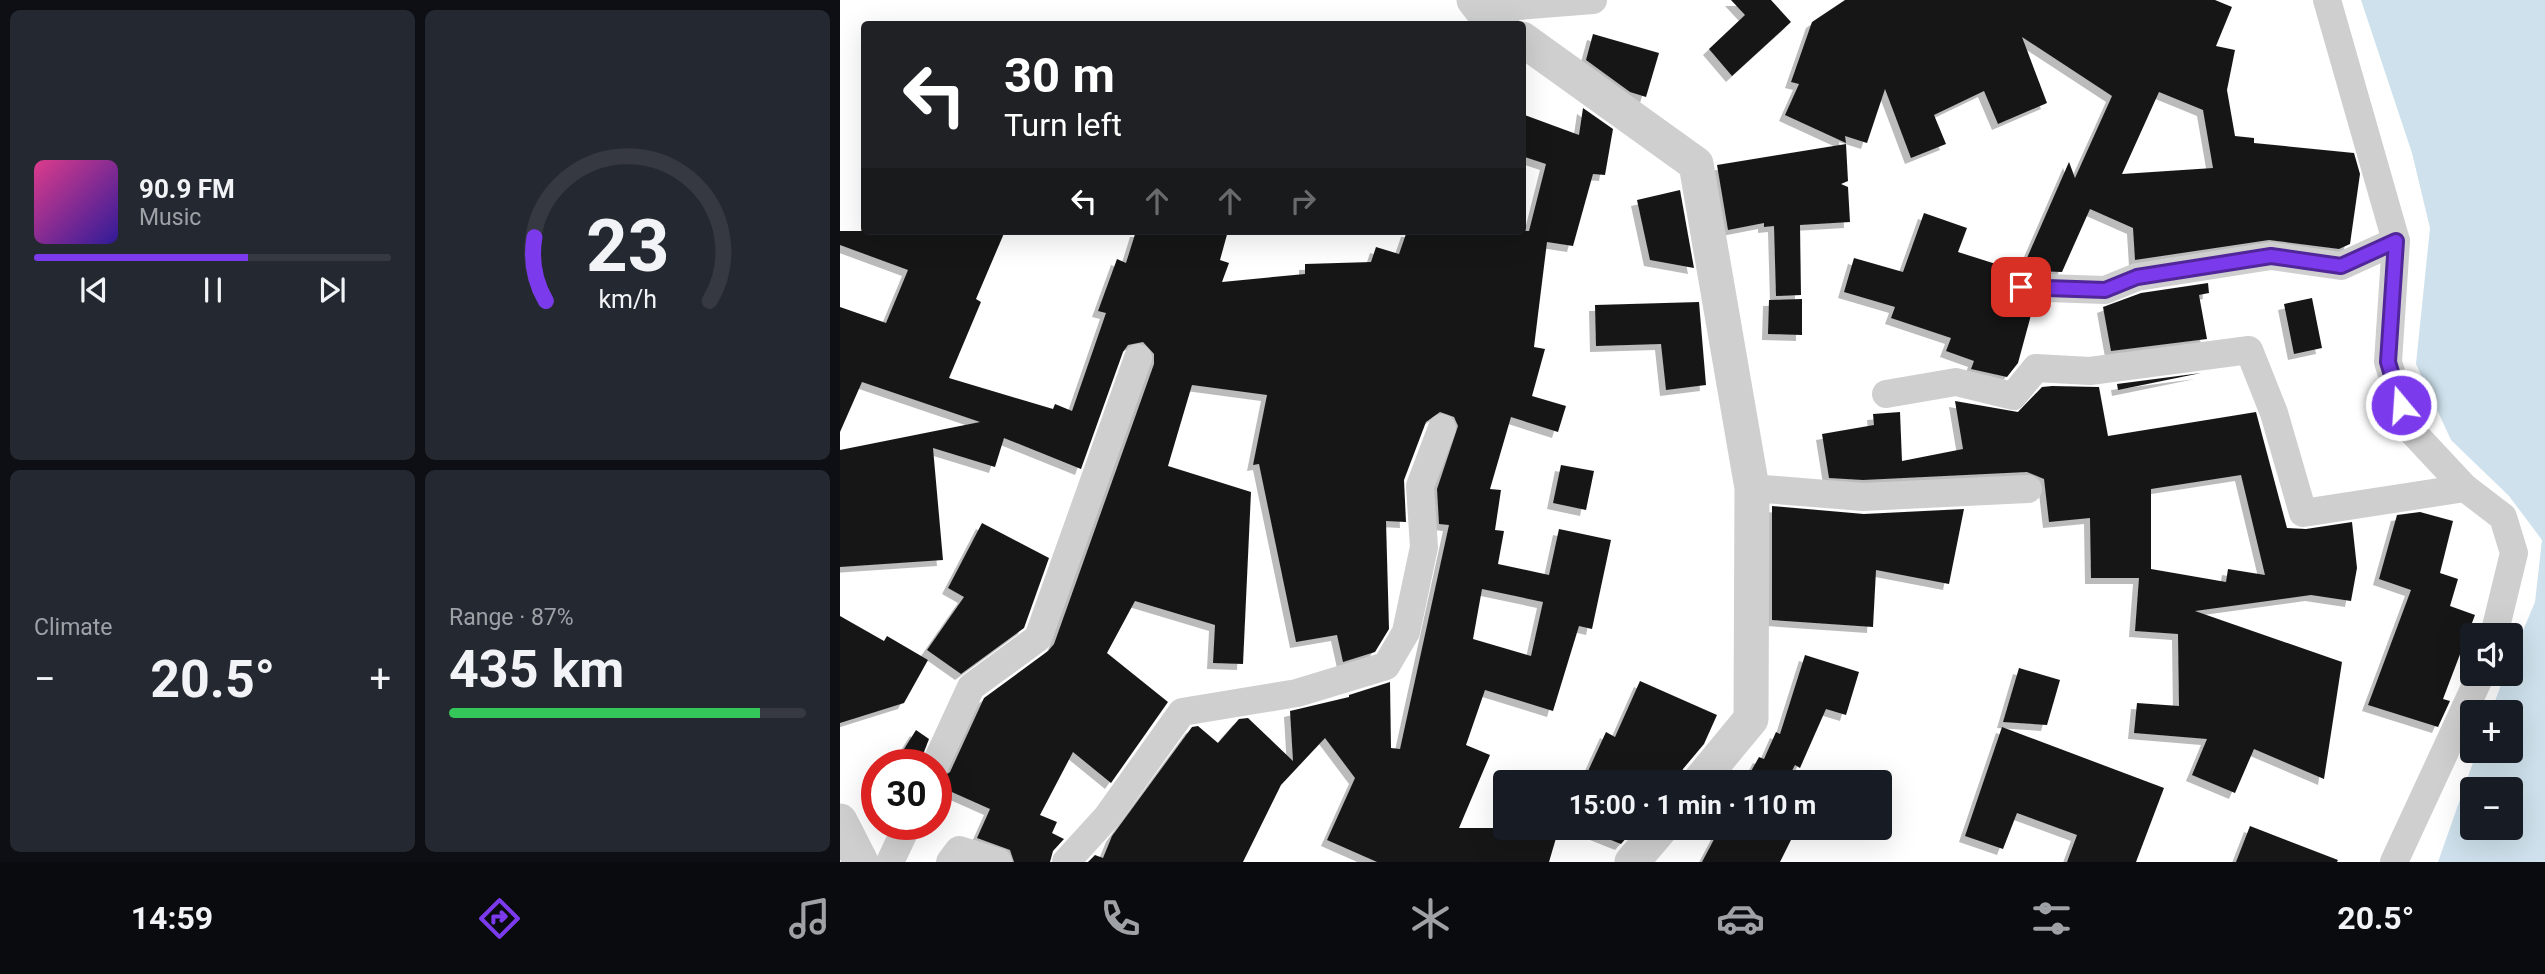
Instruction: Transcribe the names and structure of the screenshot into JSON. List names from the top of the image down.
{
  "page": {
    "turn": ["30 m", "Turn left"],
    "song": ["90.9 FM", "Music"],
    "tile": [
      "Climate",
      ["Range · 87%", "435 km"]
    ],
    "map_buttons": ["+", "−"],
    "heat": ["−", "20.5°", "+"],
    "limit": "30",
    "trip": "15:00 · 1 min · 110 m",
    "tabs": ["14:59", "20.5°"],
    "gauge": ["23", "km/h"]
  }
}
